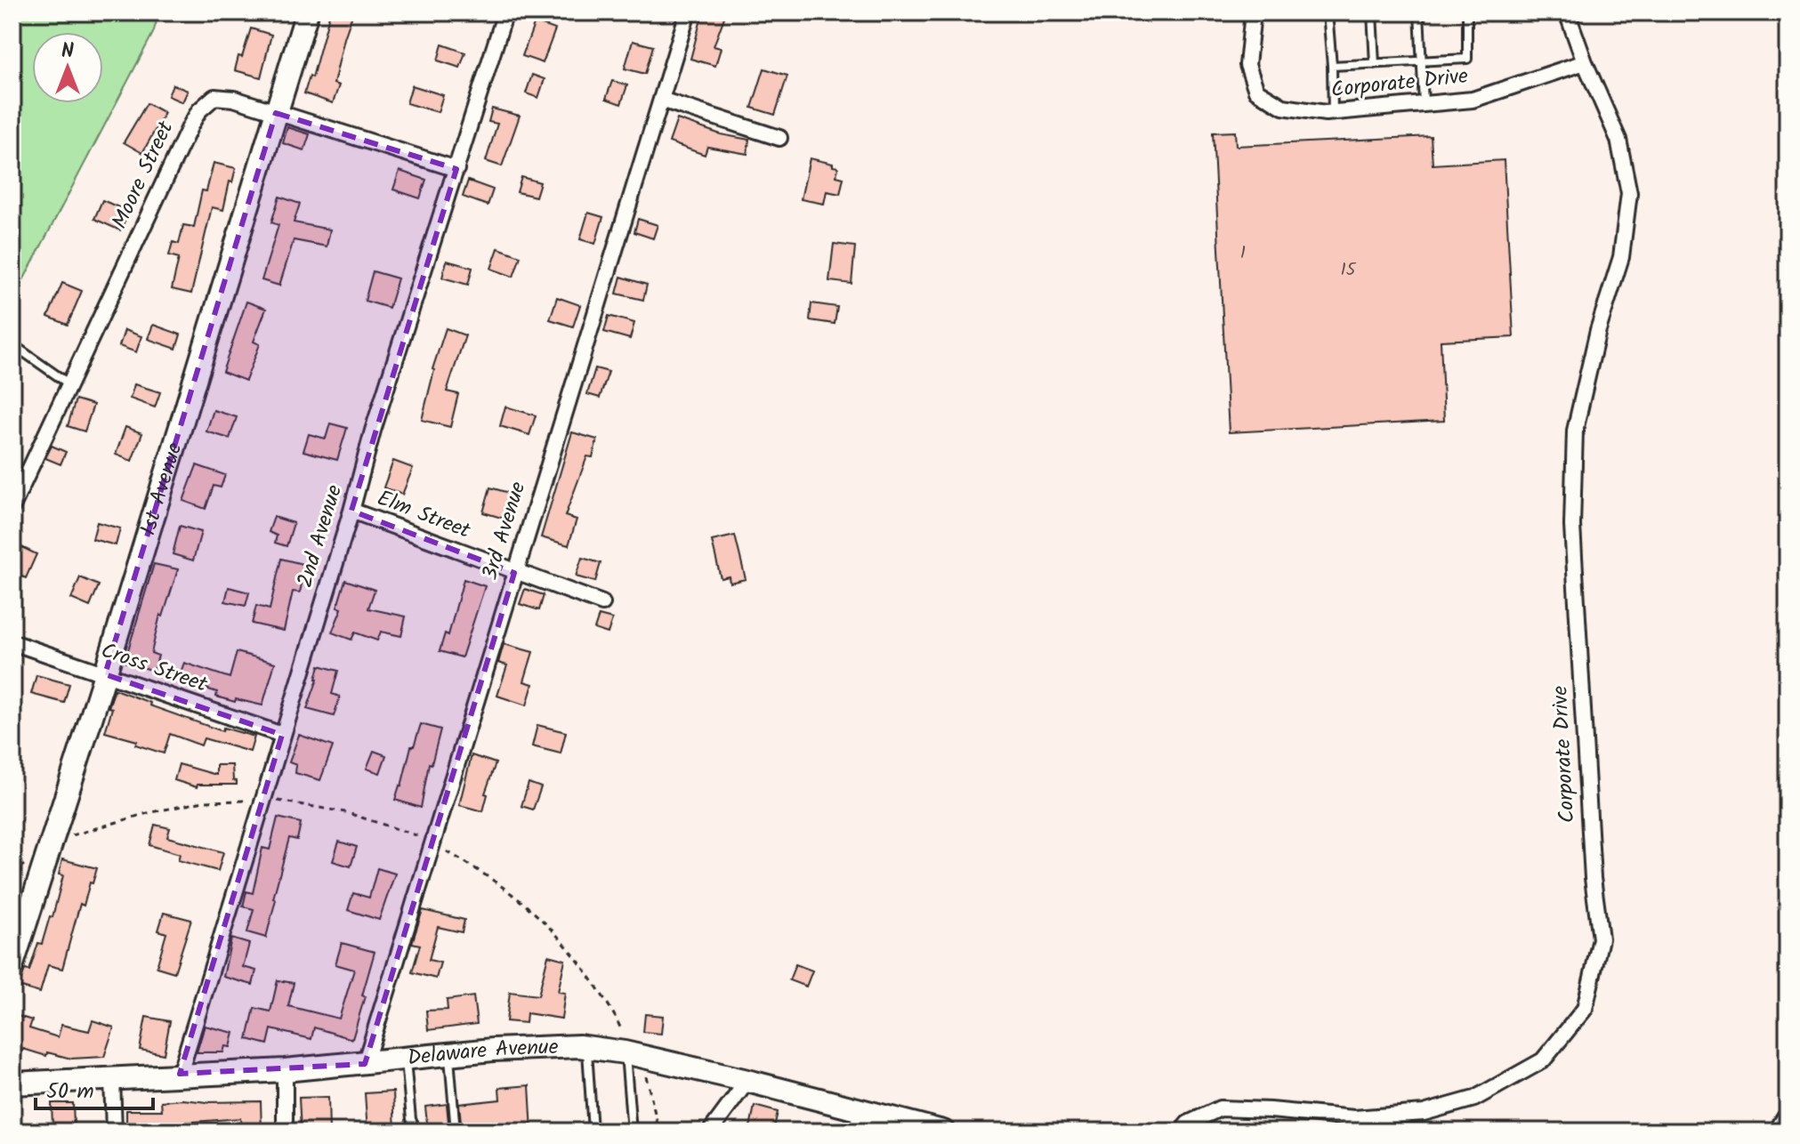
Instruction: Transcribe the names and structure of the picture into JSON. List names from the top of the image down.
{
  "streets": {
    "street": [
      "Corporate Drive",
      "Moore Street",
      "1st Avenue",
      "Elm Street",
      "3rd Avenue",
      "2nd Avenue",
      "Cross Street",
      "Delaware Avenue"
    ]
  },
  "crossings": [
    ["Moore Street", "1st Avenue"],
    ["Moore Street", "2nd Avenue"],
    ["1st Avenue", "Cross Street"],
    ["Elm Street", "3rd Avenue"],
    ["Elm Street", "2nd Avenue"],
    ["3rd Avenue", "Delaware Avenue"],
    ["2nd Avenue", "Cross Street"],
    ["2nd Avenue", "Delaware Avenue"]
  ],
  "house_numbers": ["1", "15"],
  "scale_bar": "50 m",
  "north": "top"
}
